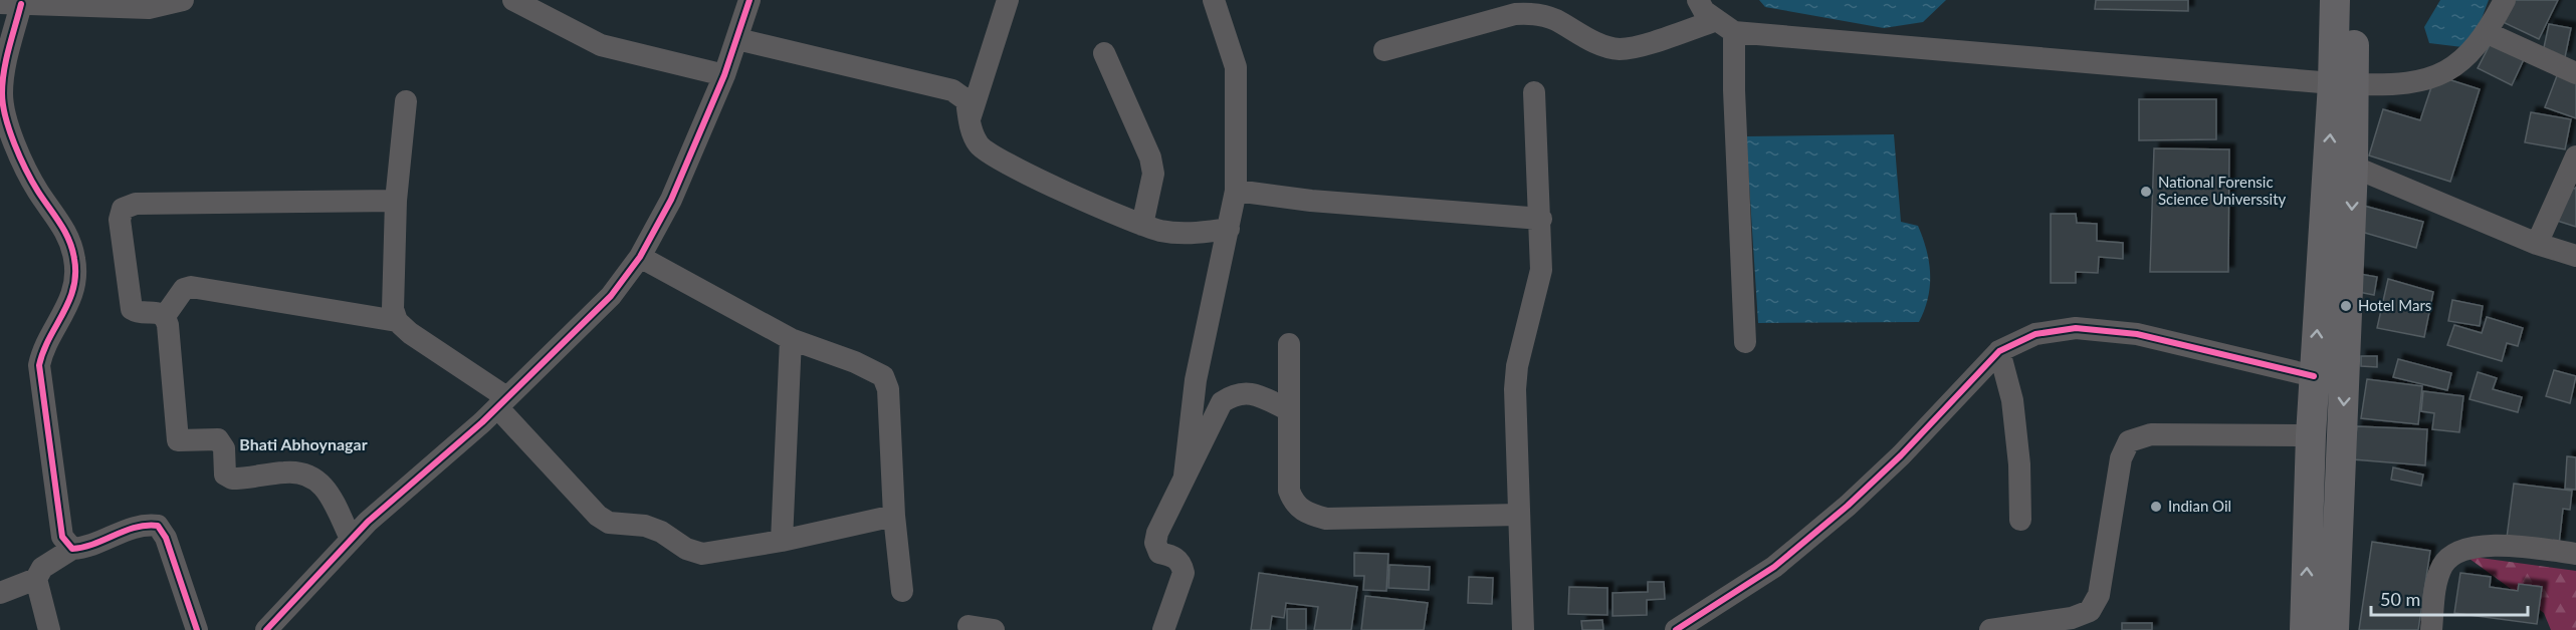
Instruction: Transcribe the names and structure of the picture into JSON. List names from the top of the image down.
{
  "districts": ["Bhati Abhoynagar"],
  "places": ["National Forensic Science Universsity", "Hotel Mars", "Indian Oil"],
  "scale_bar": "50 m"
}
